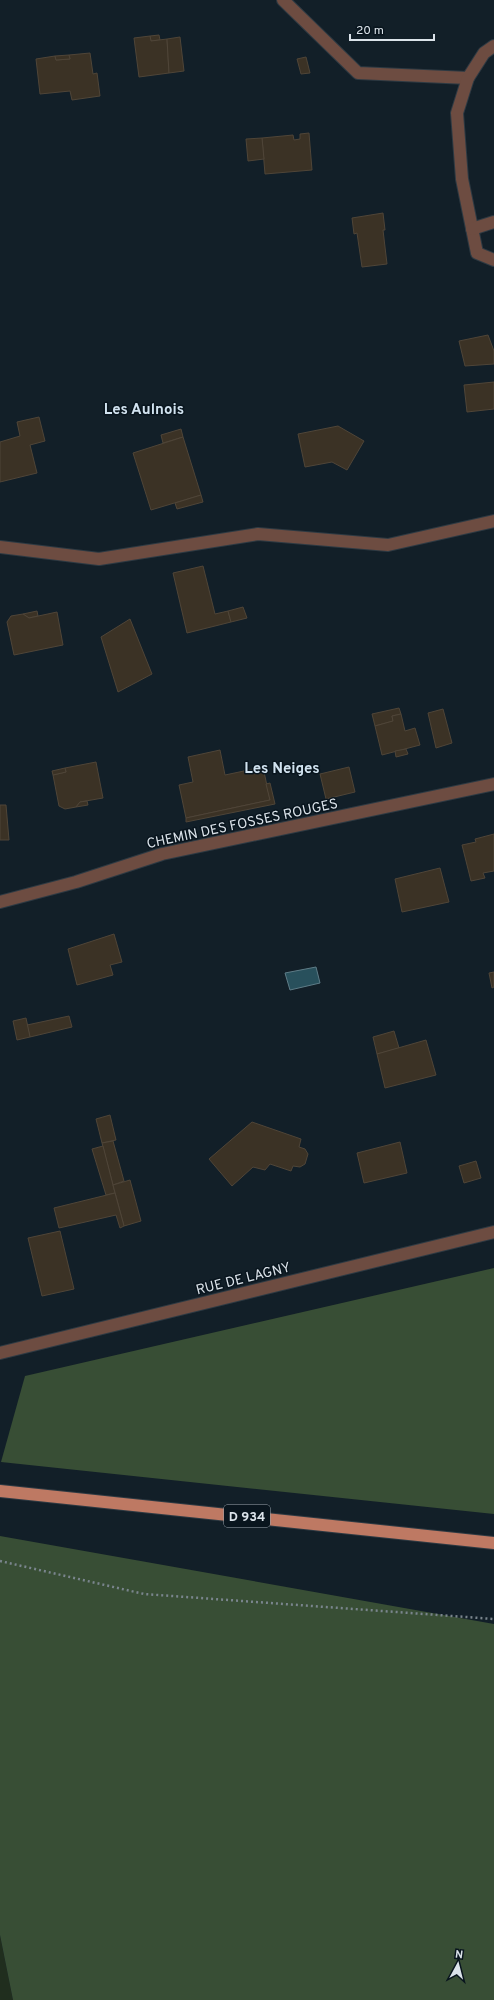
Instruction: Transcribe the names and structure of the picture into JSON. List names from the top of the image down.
{
  "streets": {
    "main road": ["D 934"],
    "street": ["CHEMIN DES FOSSES ROUGES", "RUE DE LAGNY"]
  },
  "districts": ["Les Aulnois", "Les Neiges"],
  "scale_bar": "20 m",
  "north": "top"
}
